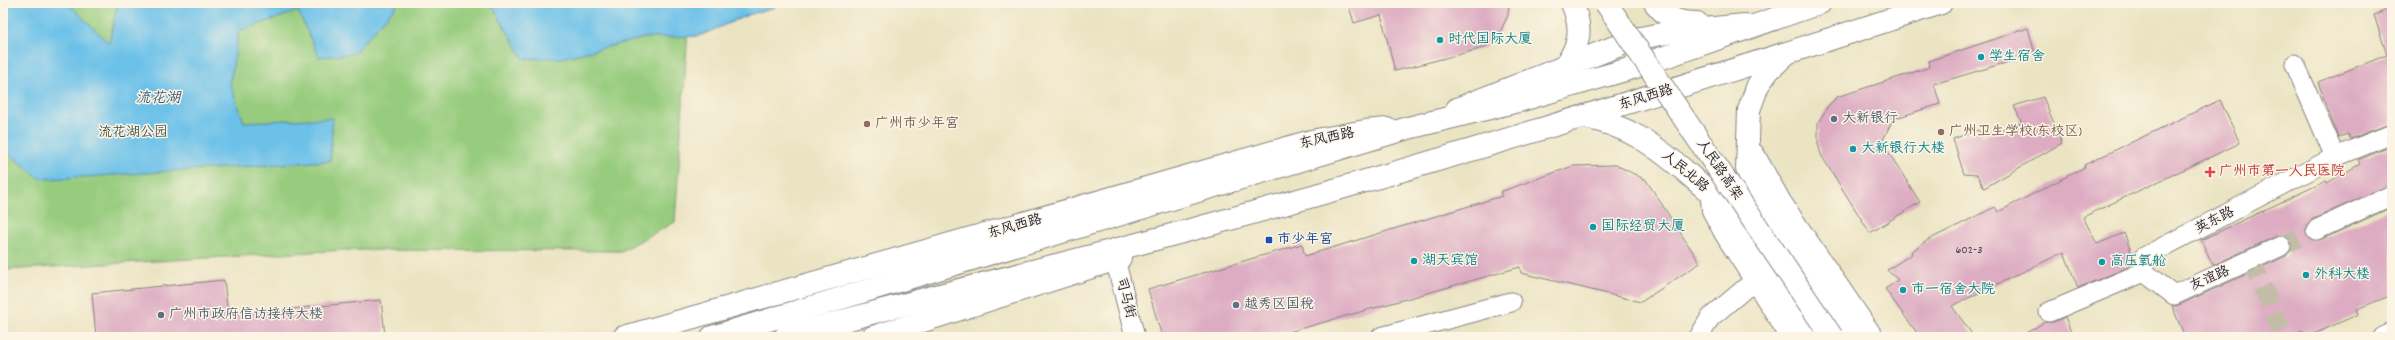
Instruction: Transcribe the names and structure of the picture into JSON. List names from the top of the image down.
{
  "streets": {
    "main road": ["东风西路", "人民路高架", "人民北路"],
    "street": ["英东路", "友谊路", "司马街"]
  },
  "crossings": [
    ["东风西路", "人民北路"],
    ["东风西路", "司马街"],
    ["英东路", "友谊路"]
  ],
  "water": ["流花湖"],
  "parks": ["流花湖公园"],
  "places": {
    "other": [
      "时代国际大厦",
      "学生宿舍",
      "大新银行",
      "广州市少年宫",
      "广州卫生学校(东校区)",
      "大新银行大楼",
      "国际经贸大厦",
      "湖天宾馆",
      "高压氧舱",
      "外科大楼",
      "市一宿舍大院",
      "越秀区国税",
      "广州市政府信访接待大楼"
    ],
    "health": ["广州市第一人民医院"],
    "transit": ["市少年宫"]
  },
  "house_numbers": ["602-3"]
}
